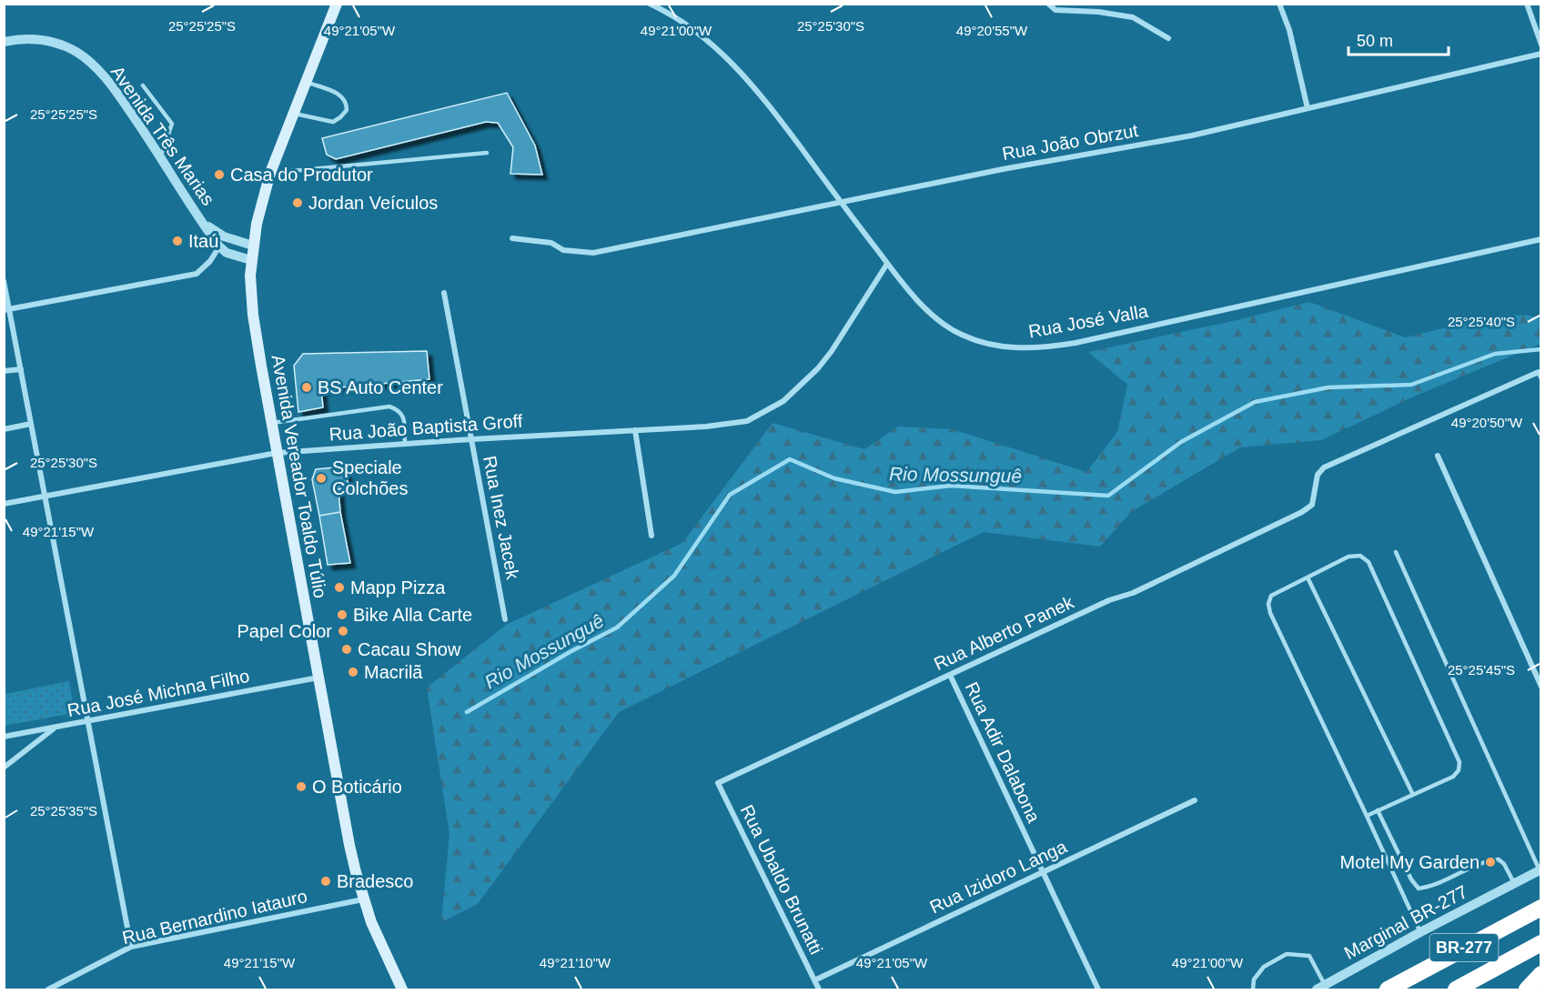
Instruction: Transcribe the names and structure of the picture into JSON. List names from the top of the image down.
{
  "streets": {
    "highway": ["BR-277"],
    "main road": ["Avenida Vereador Toaldo Túlio"],
    "street": [
      "Avenida Três Marias",
      "Rua João Obrzut",
      "Rua José Valla",
      "Rua João Baptista Groff",
      "Rua Inez Jacek",
      "Rua Alberto Panek",
      "Rua José Michna Filho",
      "Rua Adir Dalabona",
      "Rua Izidoro Langa",
      "Rua Ubaldo Brunatti",
      "Rua Bernardino Iatauro",
      "Marginal BR-277"
    ]
  },
  "crossings": [
    ["Avenida Três Marias", "Avenida Vereador Toaldo Túlio"],
    ["Rua João Obrzut", "Rua José Valla"],
    ["Rua José Valla", "Rua João Baptista Groff"],
    ["Rua João Baptista Groff", "Avenida Vereador Toaldo Túlio"],
    ["Rua João Baptista Groff", "Rua Inez Jacek"],
    ["Avenida Vereador Toaldo Túlio", "Rua José Michna Filho"],
    ["Avenida Vereador Toaldo Túlio", "Rua Bernardino Iatauro"],
    ["Rua Alberto Panek", "Rua Adir Dalabona"],
    ["Rua Alberto Panek", "Rua Ubaldo Brunatti"],
    ["Rua Adir Dalabona", "Rua Izidoro Langa"],
    ["Rua Izidoro Langa", "Rua Ubaldo Brunatti"]
  ],
  "water": ["Rio Mossunguê"],
  "places": [
    "Casa do Produtor",
    "Jordan Veículos",
    "Itaú",
    "BS Auto Center",
    "Speciale Colchões",
    "Mapp Pizza",
    "Bike Alla Carte",
    "Papel Color",
    "Cacau Show",
    "Macrilã",
    "O Boticário",
    "Motel My Garden",
    "Bradesco"
  ],
  "scale_bar": "50 m",
  "coordinates": [
    "25°25'25\"S",
    "25°25'30\"S",
    "49°21'05\"W",
    "49°21'00\"W",
    "49°20'55\"W",
    "25°25'40\"S",
    "49°20'50\"W",
    "49°21'15\"W",
    "25°25'45\"S",
    "25°25'35\"S",
    "49°21'10\"W"
  ]
}
